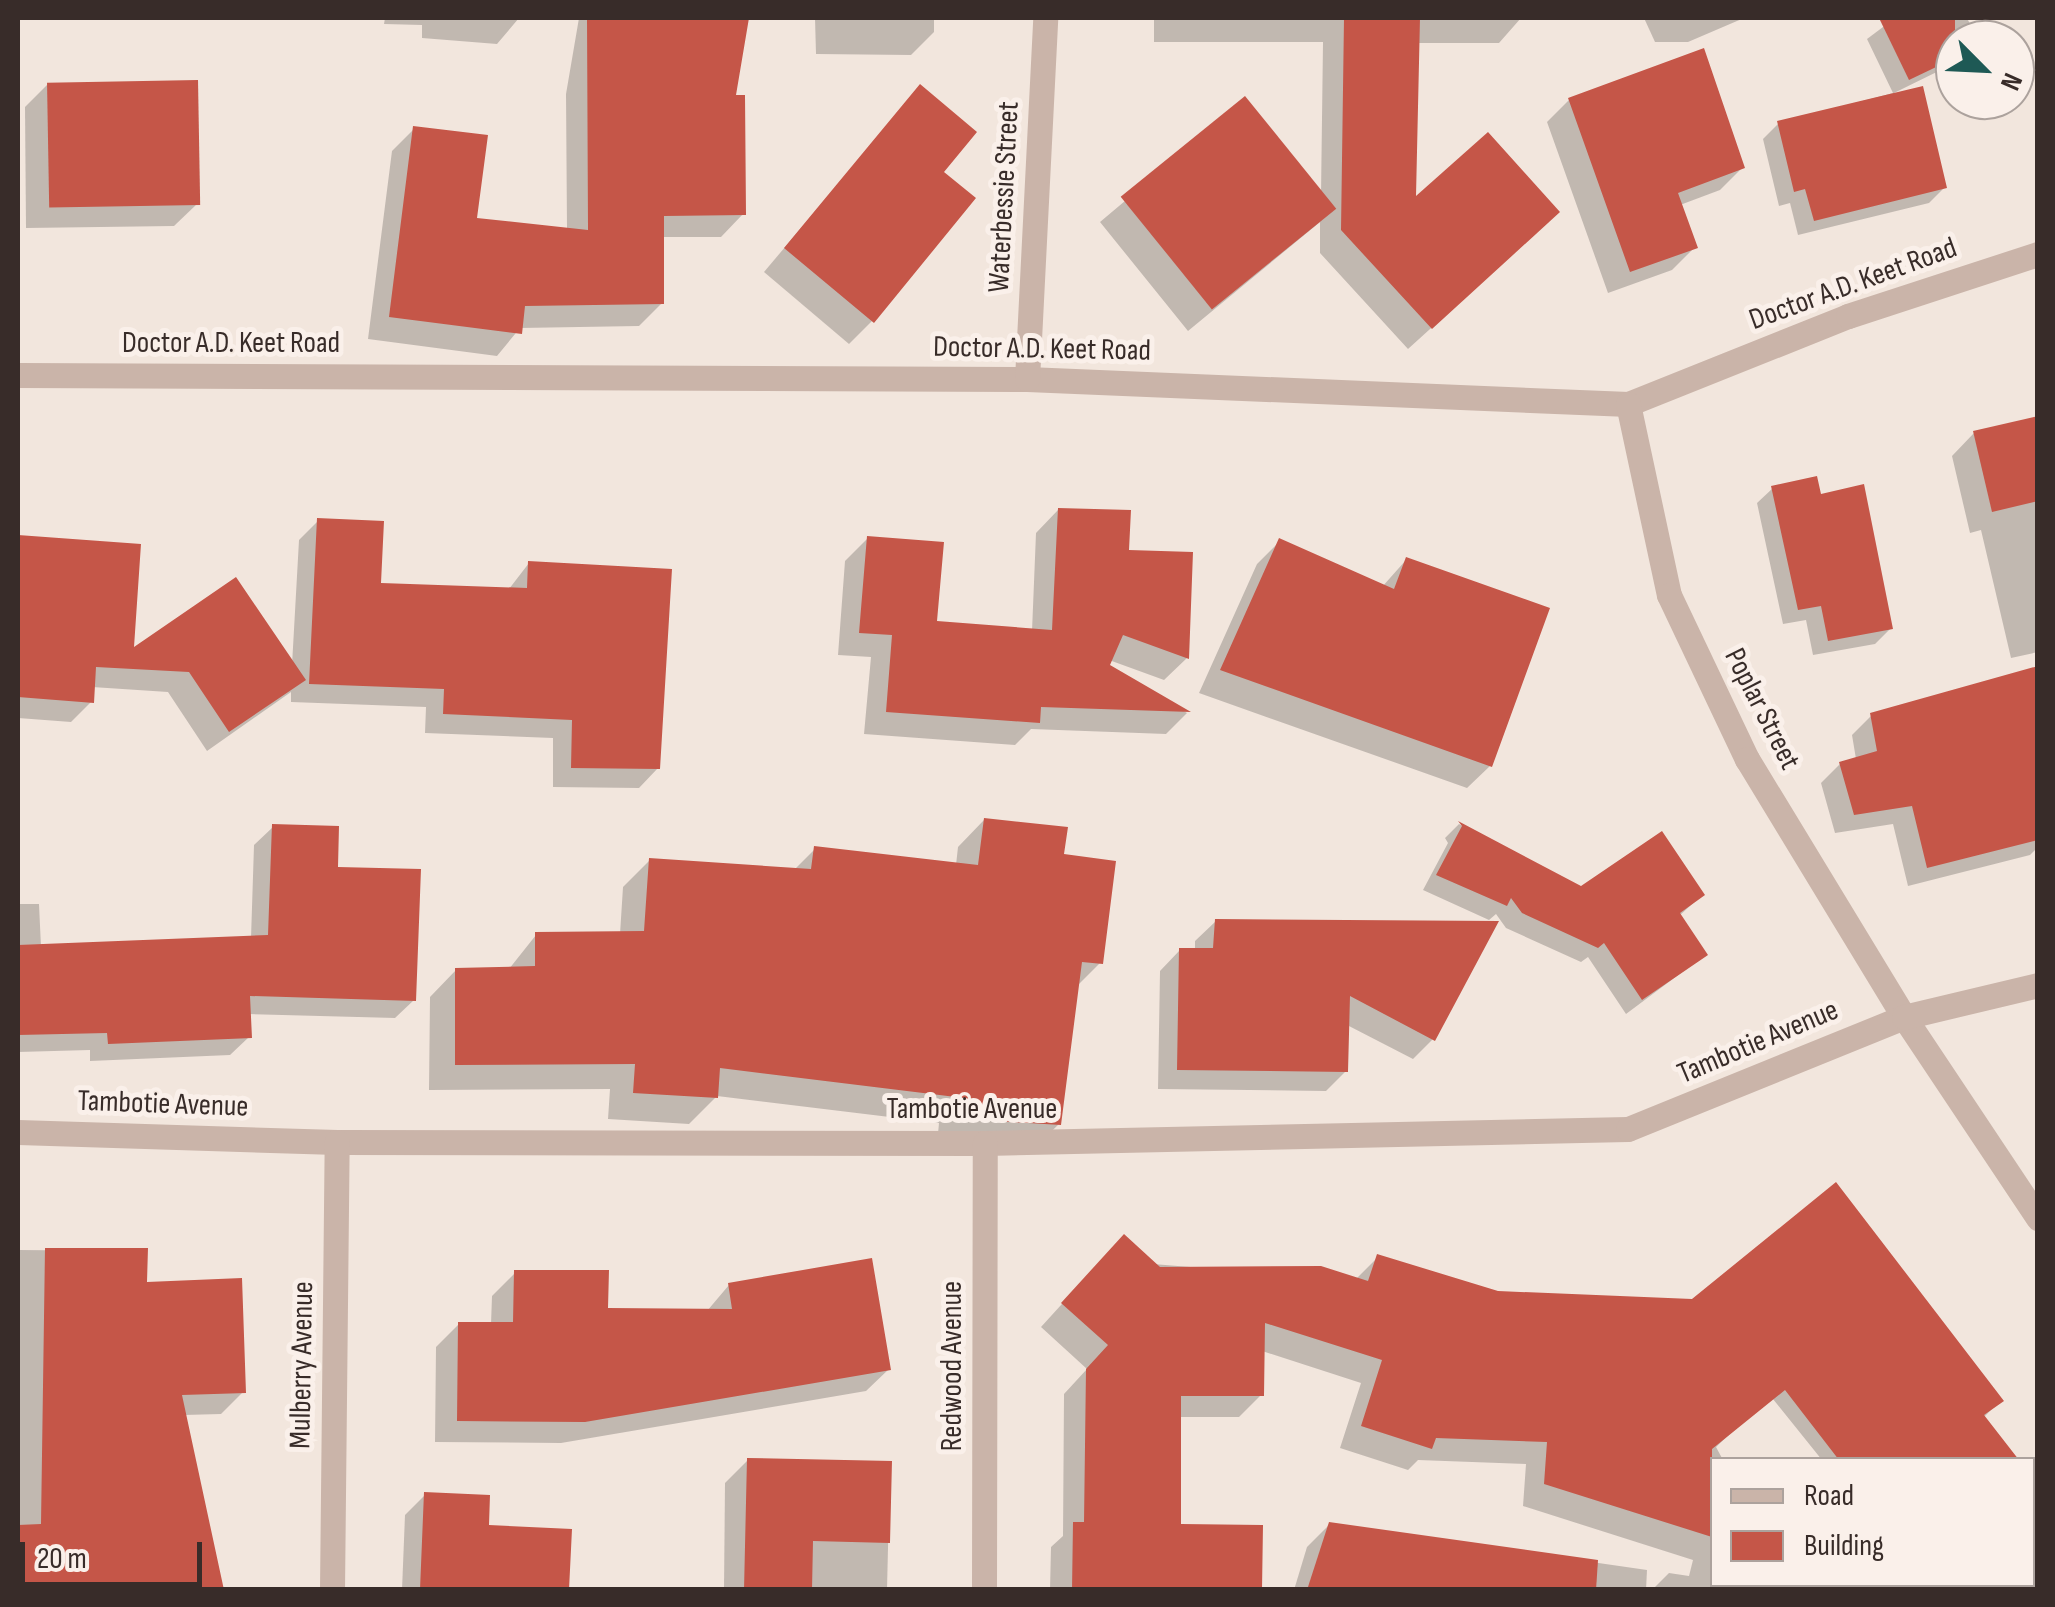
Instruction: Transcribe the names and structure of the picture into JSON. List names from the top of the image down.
{
  "streets": {
    "street": [
      "Waterbessie Street",
      "Doctor A.D. Keet Road",
      "Poplar Street",
      "Tambotie Avenue",
      "Mulberry Avenue",
      "Redwood Avenue"
    ]
  },
  "crossings": [
    ["Waterbessie Street", "Doctor A.D. Keet Road"],
    ["Doctor A.D. Keet Road", "Poplar Street"],
    ["Poplar Street", "Tambotie Avenue"],
    ["Tambotie Avenue", "Mulberry Avenue"],
    ["Tambotie Avenue", "Redwood Avenue"]
  ],
  "legend": ["Road", "Building"],
  "scale_bar": "20 m",
  "north": "bottom right"
}
